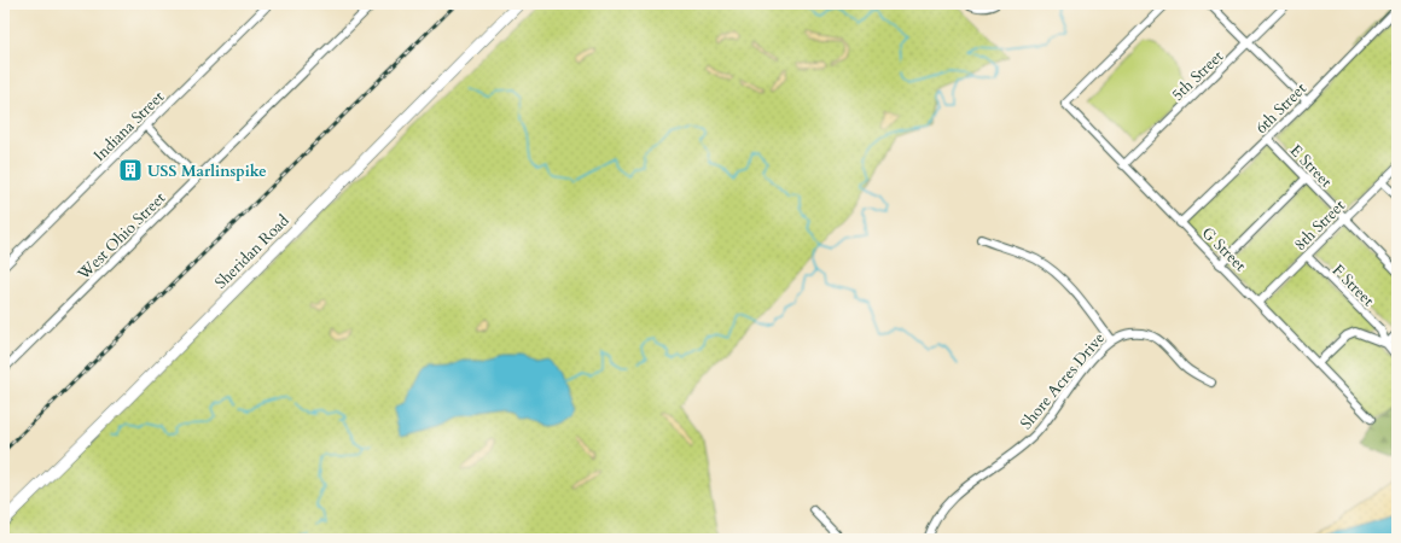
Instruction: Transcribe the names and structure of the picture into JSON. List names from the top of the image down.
{
  "streets": {
    "main road": ["Sheridan Road"],
    "street": [
      "5th Street",
      "6th Street",
      "Indiana Street",
      "E Street",
      "8th Street",
      "West Ohio Street",
      "G Street",
      "F Street",
      "Shore Acres Drive"
    ]
  },
  "crossings": [
    ["5th Street", "G Street"],
    ["6th Street", "E Street"],
    ["6th Street", "G Street"],
    ["E Street", "8th Street"],
    ["8th Street", "G Street"],
    ["8th Street", "F Street"]
  ],
  "places": {
    "building": ["USS Marlinspike"]
  }
}
